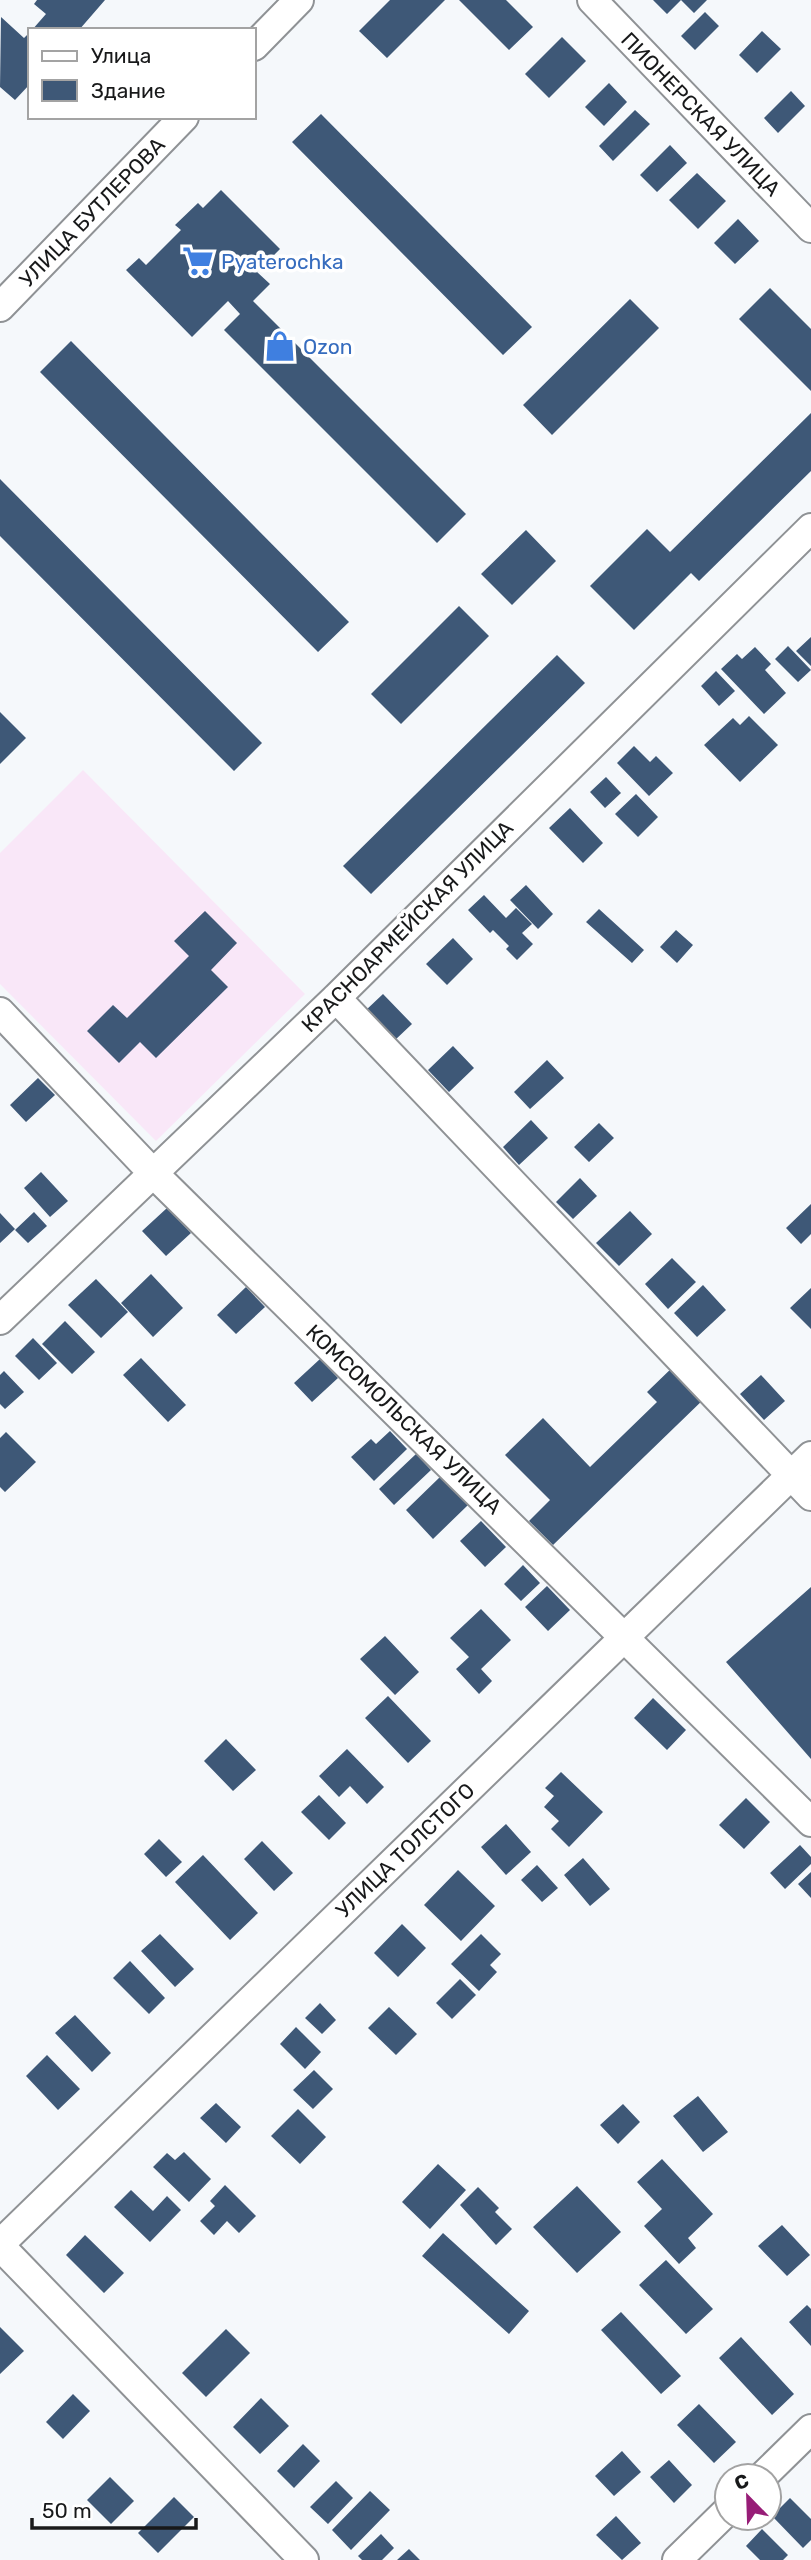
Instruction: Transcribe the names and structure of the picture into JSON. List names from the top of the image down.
{
  "streets": {
    "street": [
      "ПИОНЕРСКАЯ УЛИЦА",
      "УЛИЦА БУТЛЕРОВА",
      "КРАСНОАРМЕЙСКАЯ УЛИЦА",
      "КОМСОМОЛЬСКАЯ УЛИЦА",
      "УЛИЦА ТОЛСТОГО"
    ]
  },
  "crossings": [
    ["КРАСНОАРМЕЙСКАЯ УЛИЦА", "КОМСОМОЛЬСКАЯ УЛИЦА"],
    ["КОМСОМОЛЬСКАЯ УЛИЦА", "УЛИЦА ТОЛСТОГО"]
  ],
  "places": {
    "supermarket": ["Pyaterochka"],
    "shop": ["Ozon"]
  },
  "legend": ["Улица", "Здание"],
  "scale_bar": "50 m",
  "north": "top left"
}
